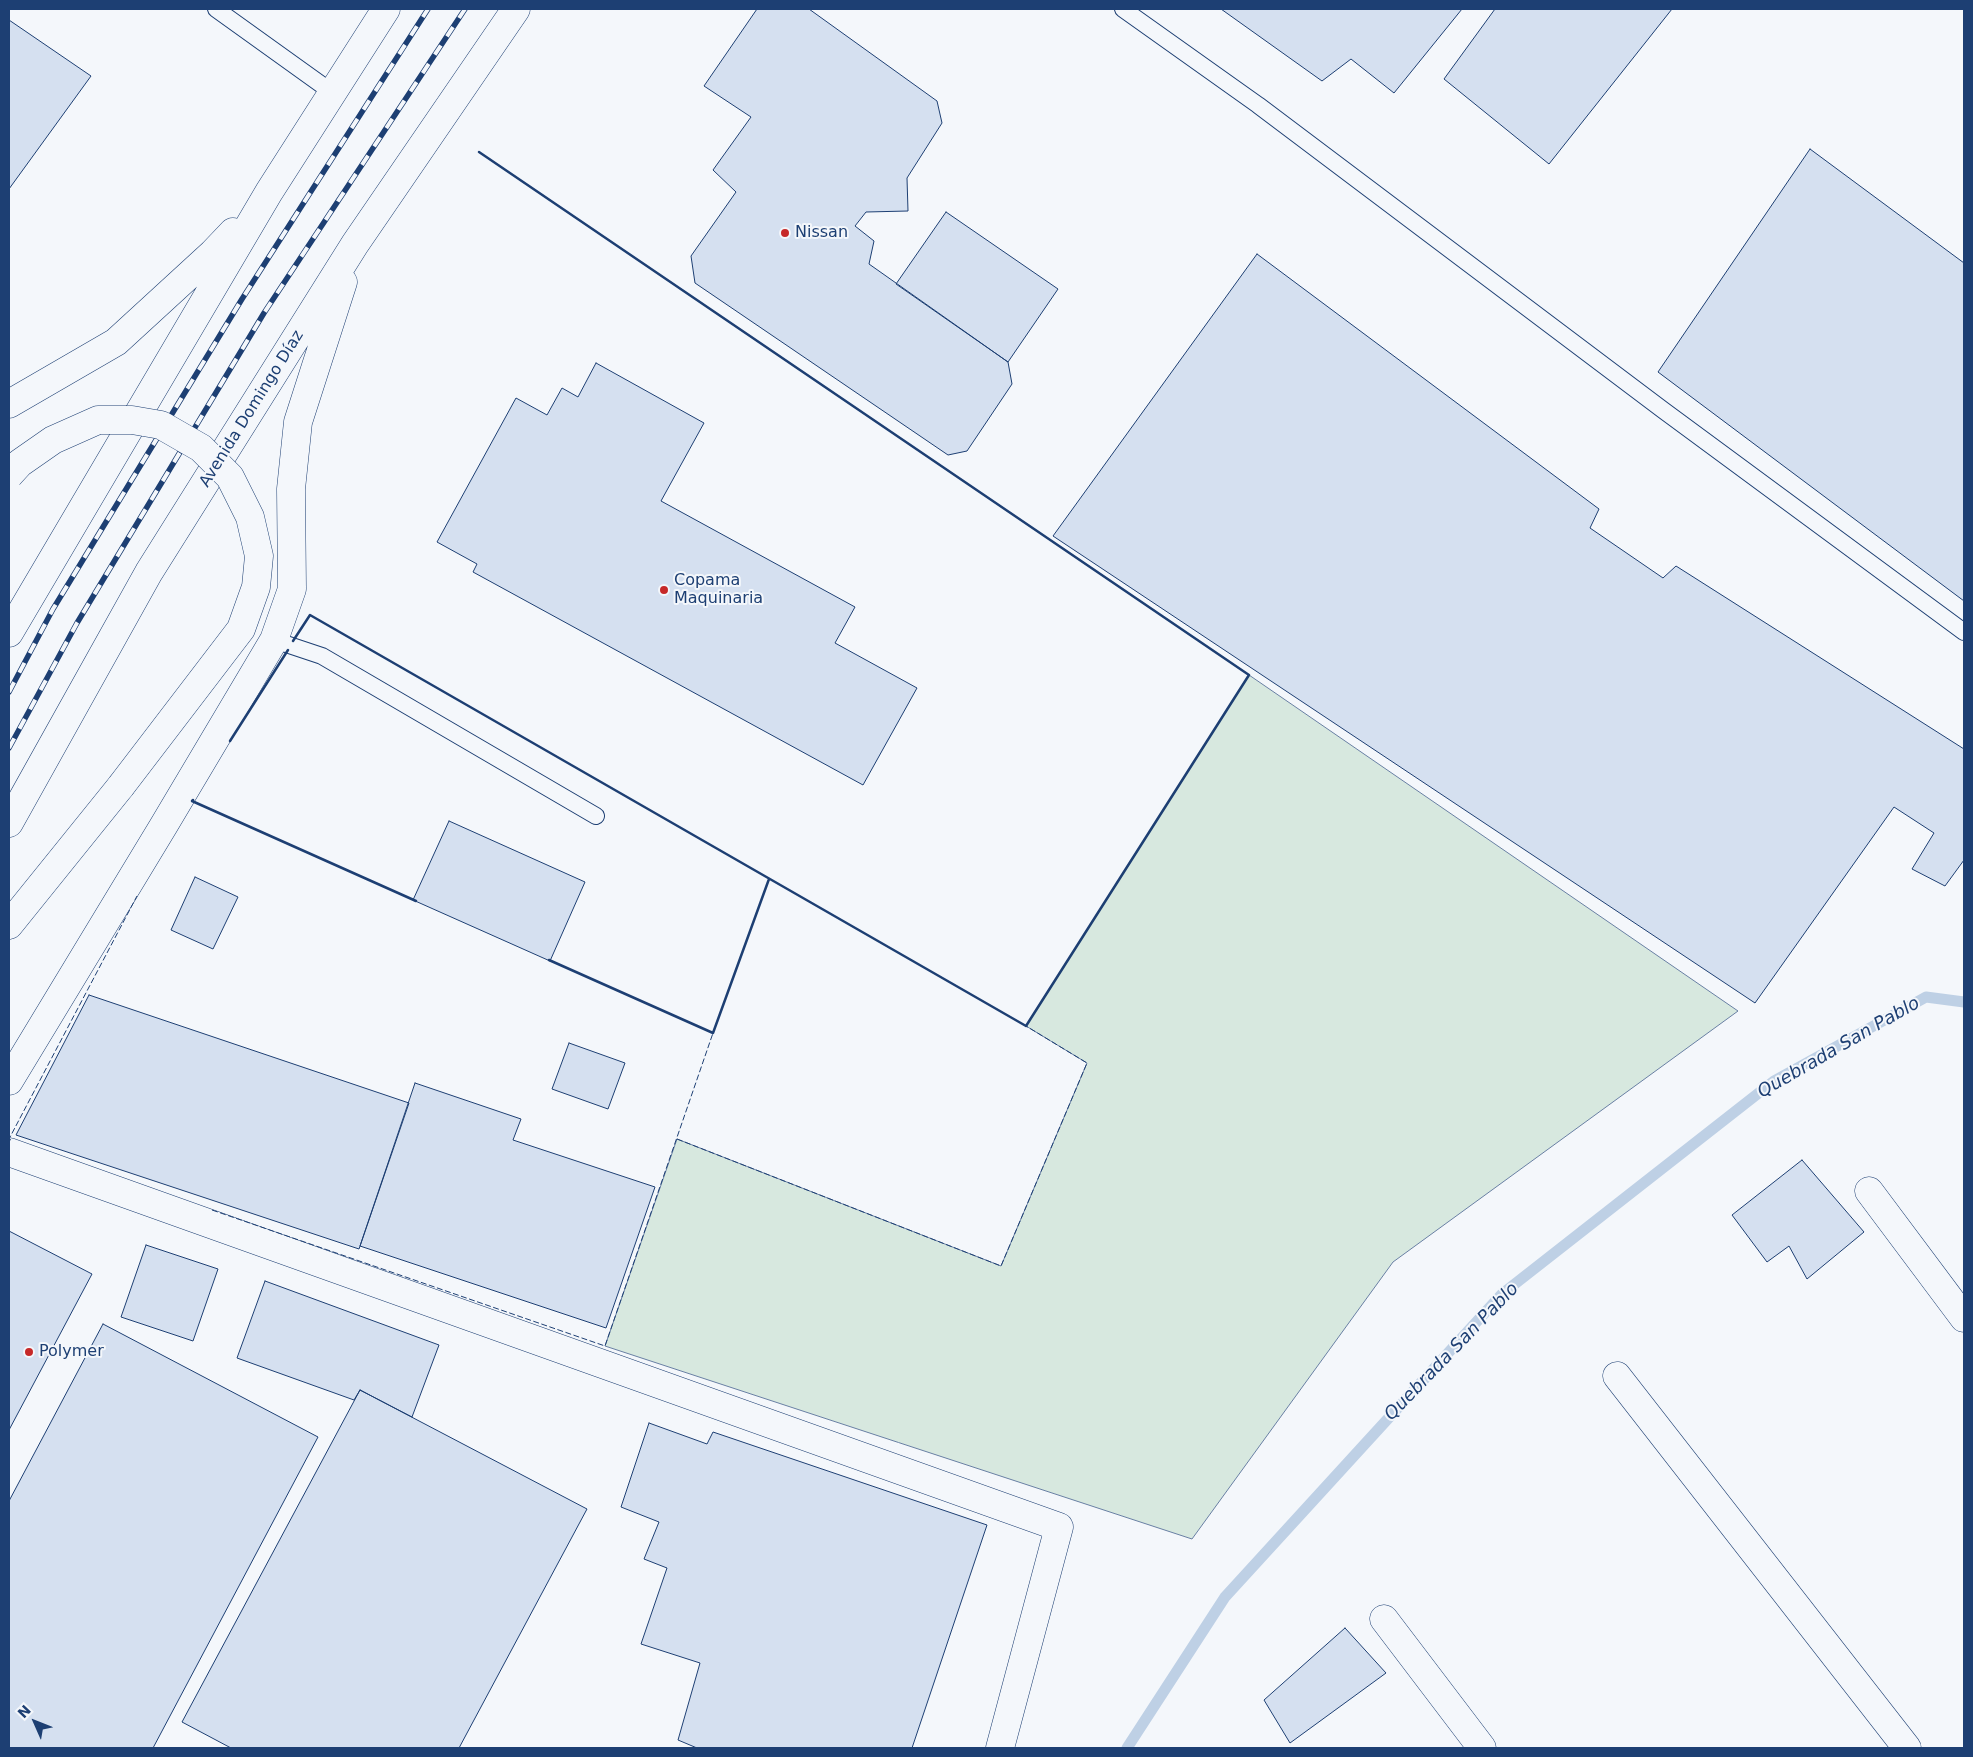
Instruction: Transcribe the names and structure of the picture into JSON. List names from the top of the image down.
{
  "streets": {
    "main road": ["Avenida Domingo Díaz"]
  },
  "water": ["Quebrada San Pablo"],
  "places": ["Nissan", "Copama Maquinaria", "Polymer"],
  "north": "top left"
}
